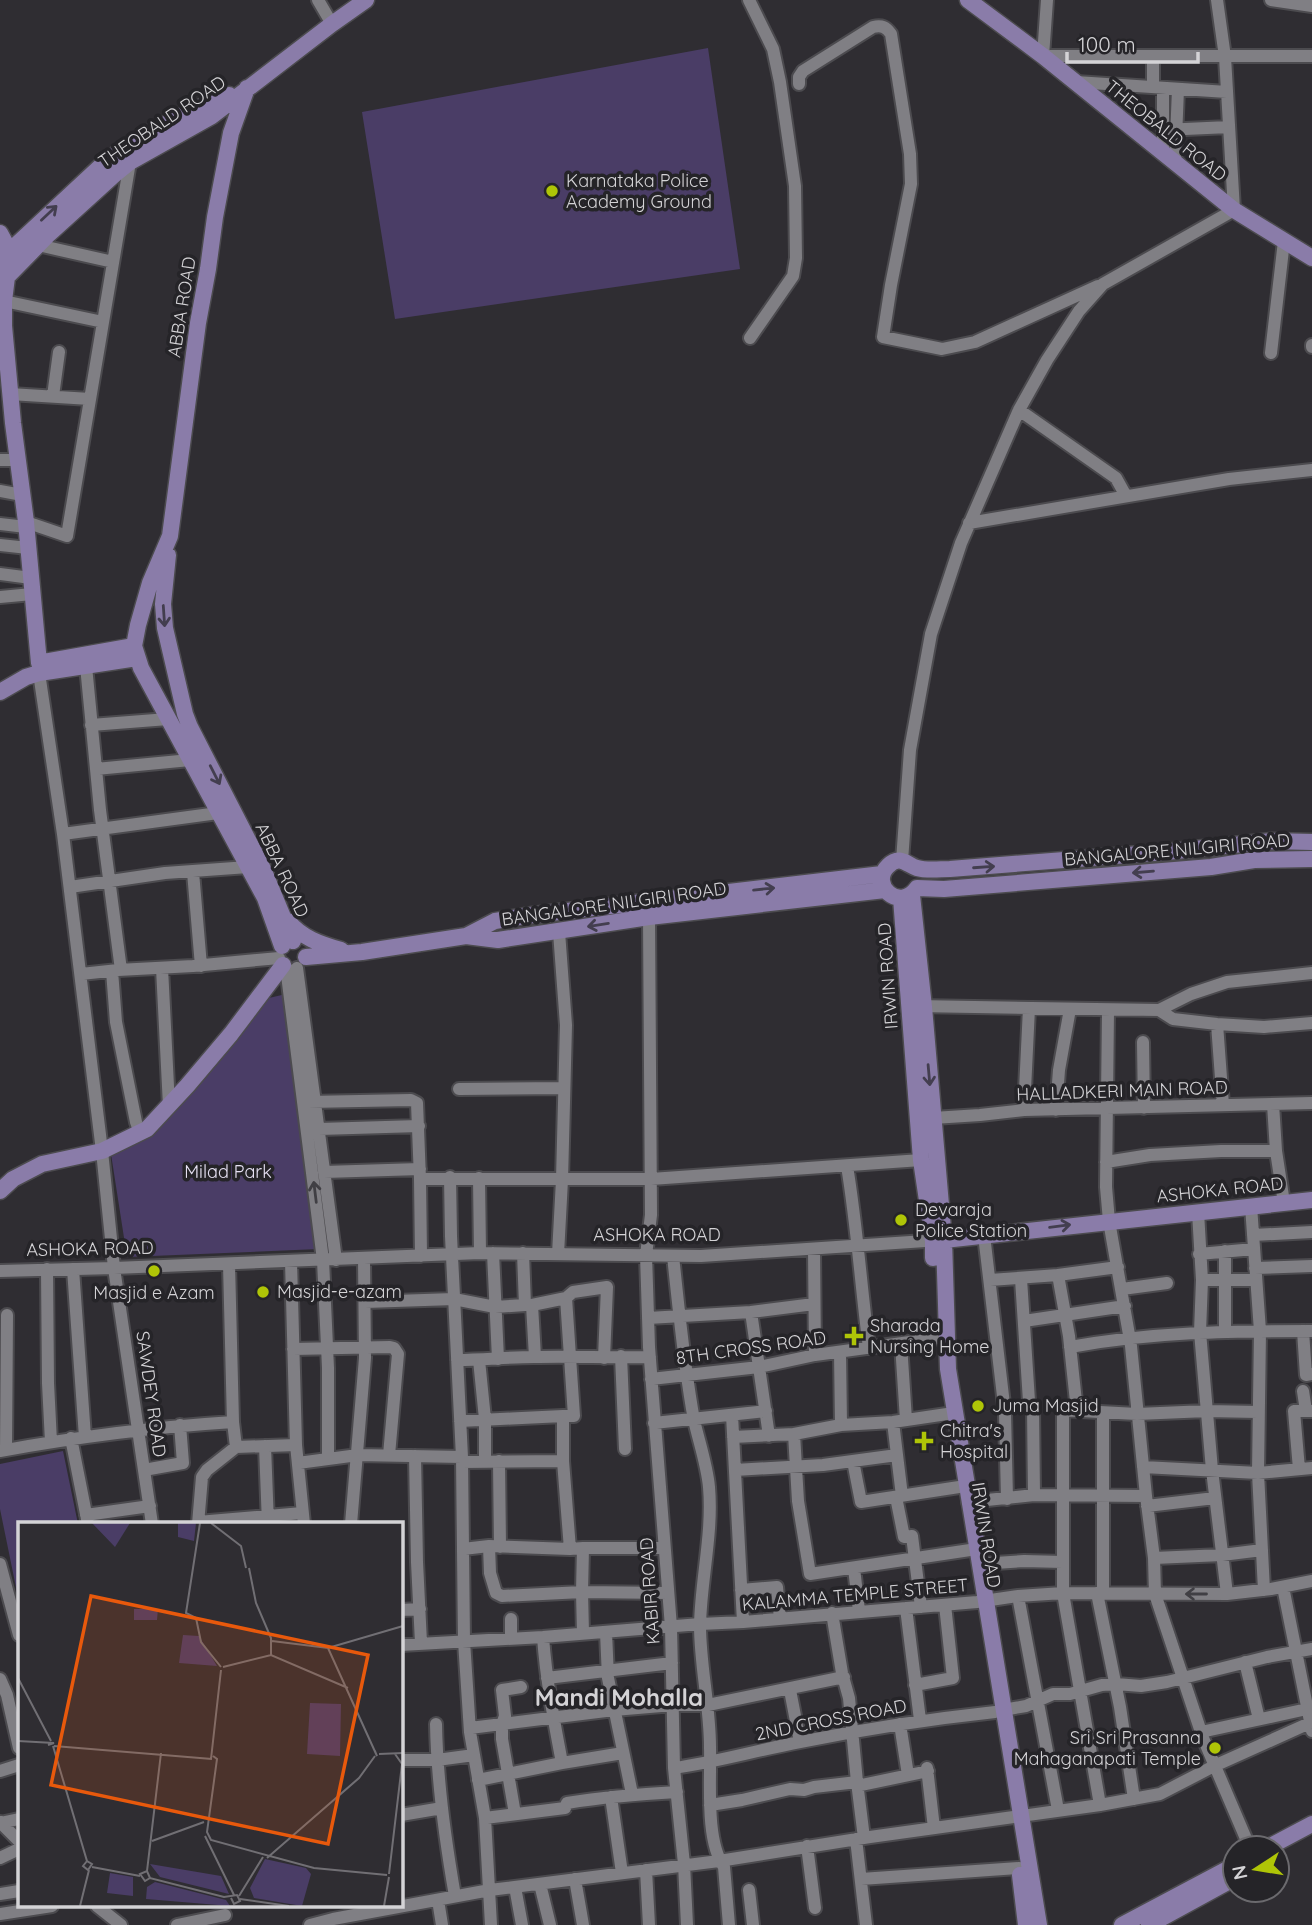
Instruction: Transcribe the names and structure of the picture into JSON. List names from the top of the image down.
{
  "streets": {
    "main road": [
      "THEOBALD ROAD",
      "ABBA ROAD",
      "BANGALORE NILGIRI ROAD",
      "IRWIN ROAD",
      "ASHOKA ROAD"
    ],
    "street": [
      "HALLADKERI MAIN ROAD",
      "8TH CROSS ROAD",
      "SAWDEY ROAD",
      "KABIR ROAD",
      "KALAMMA TEMPLE STREET",
      "2ND CROSS ROAD"
    ]
  },
  "crossings": [
    ["THEOBALD ROAD", "ABBA ROAD"],
    ["ABBA ROAD", "BANGALORE NILGIRI ROAD"],
    ["BANGALORE NILGIRI ROAD", "IRWIN ROAD"],
    ["BANGALORE NILGIRI ROAD", "KABIR ROAD"],
    ["IRWIN ROAD", "HALLADKERI MAIN ROAD"],
    ["IRWIN ROAD", "ASHOKA ROAD"],
    ["IRWIN ROAD", "8TH CROSS ROAD"],
    ["IRWIN ROAD", "KALAMMA TEMPLE STREET"],
    ["IRWIN ROAD", "2ND CROSS ROAD"],
    ["ASHOKA ROAD", "SAWDEY ROAD"],
    ["ASHOKA ROAD", "KABIR ROAD"],
    ["8TH CROSS ROAD", "KABIR ROAD"],
    ["KABIR ROAD", "KALAMMA TEMPLE STREET"],
    ["KABIR ROAD", "2ND CROSS ROAD"]
  ],
  "districts": ["Mandi Mohalla"],
  "parks": ["Milad Park"],
  "places": {
    "other": [
      "Karnataka Police Academy Ground",
      "Devaraja Police Station",
      "Masjid e Azam",
      "Masjid-e-azam",
      "Juma Masjid",
      "Sri Sri Prasanna Mahaganapati Temple"
    ],
    "health": ["Sharada Nursing Home", "Chitra's Hospital"]
  },
  "scale_bar": "100 m",
  "north": "left"
}
